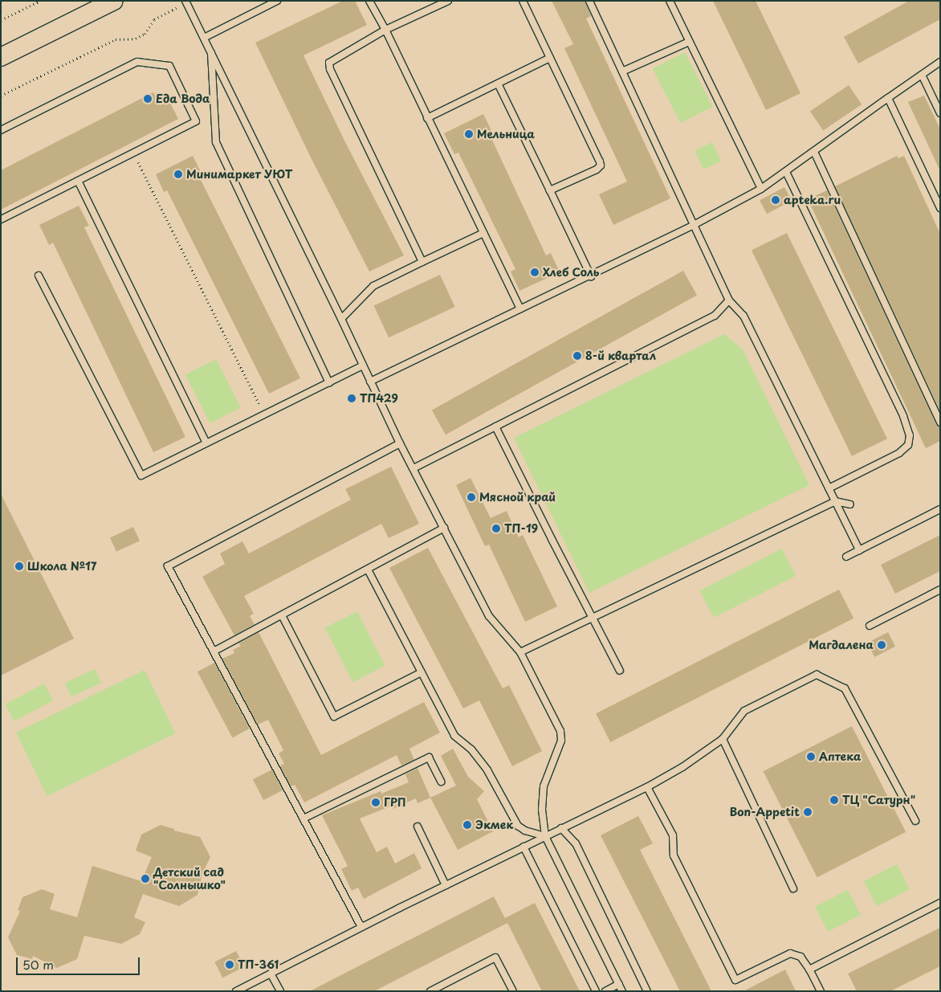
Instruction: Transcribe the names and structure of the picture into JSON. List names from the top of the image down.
{
  "places": [
    "Еда Вода",
    "Мельница",
    "Минимаркет УЮТ",
    "apteka.ru",
    "Хлеб Соль",
    "8-й квартал",
    "ТП429",
    "Мясной край",
    "ТП-19",
    "Школа №17",
    "Магдалена",
    "Аптека",
    "ТЦ \"Сатурн\"",
    "ГРП",
    "Bon-Appetit",
    "Экмек",
    "Детский сад \"Солнышко\"",
    "ТП-361"
  ],
  "scale_bar": "50 m"
}
